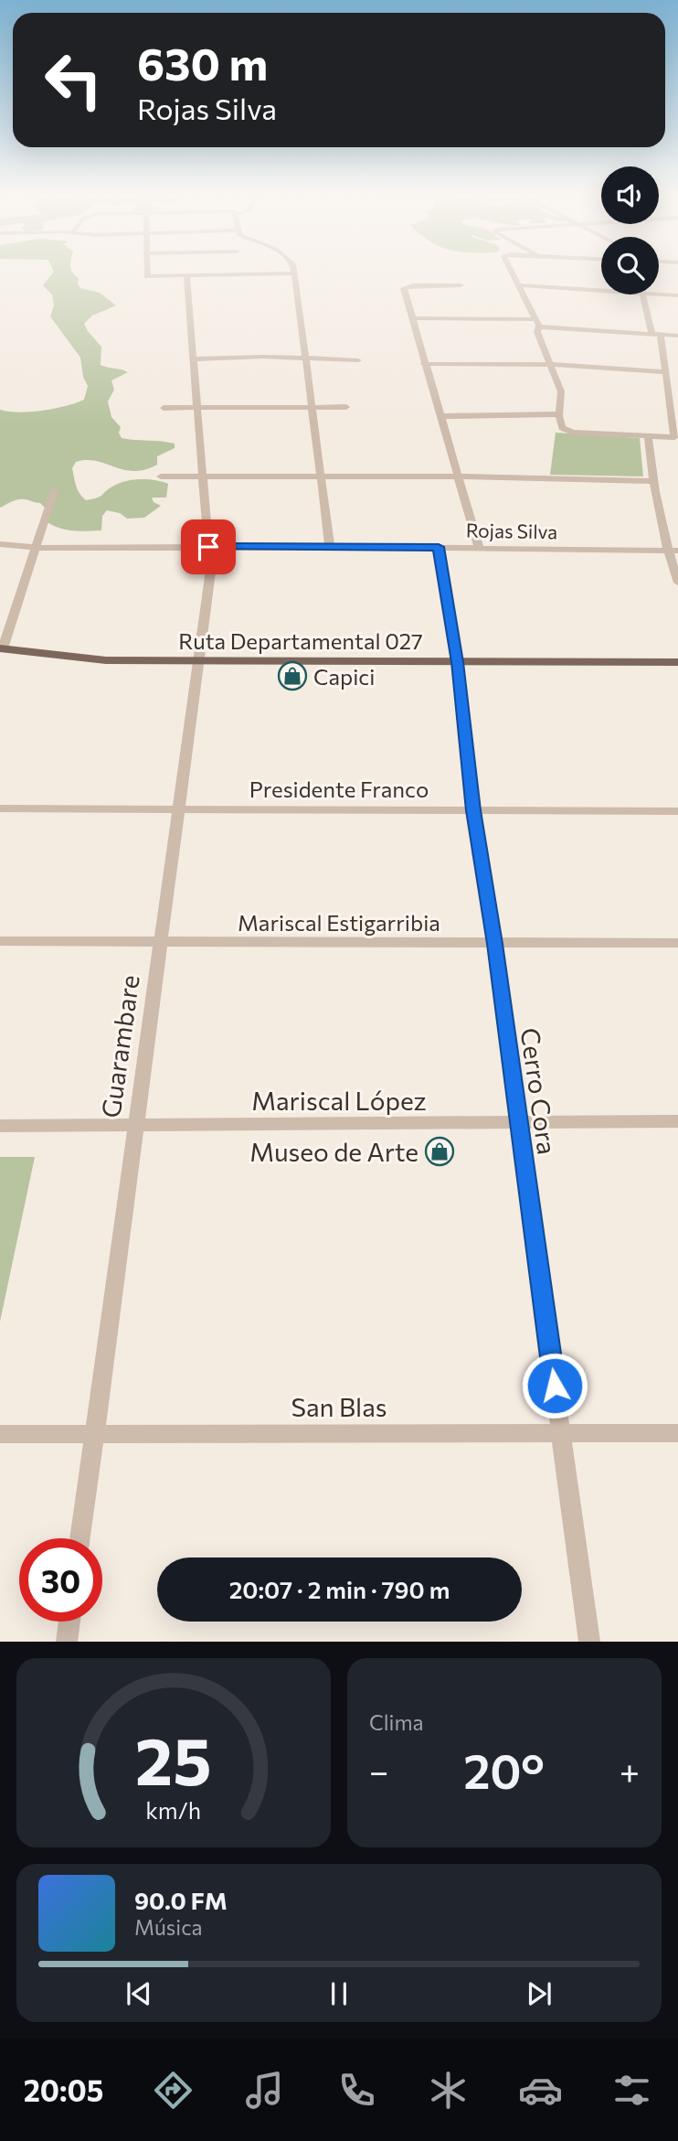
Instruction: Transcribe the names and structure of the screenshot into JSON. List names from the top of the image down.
{
  "streets": {
    "main road": ["Ruta Departamental 027"],
    "street": [
      "Rojas Silva",
      "Presidente Franco",
      "Mariscal Estigarribia",
      "Guarambare",
      "Cerro Cora",
      "Mariscal López",
      "San Blas"
    ]
  },
  "crossings": [
    ["Rojas Silva", "Guarambare"],
    ["Rojas Silva", "Cerro Cora"],
    ["Ruta Departamental 027", "Guarambare"],
    ["Ruta Departamental 027", "Cerro Cora"],
    ["Presidente Franco", "Guarambare"],
    ["Presidente Franco", "Cerro Cora"],
    ["Mariscal Estigarribia", "Guarambare"],
    ["Mariscal Estigarribia", "Cerro Cora"],
    ["Guarambare", "Mariscal López"],
    ["Guarambare", "San Blas"],
    ["Cerro Cora", "Mariscal López"],
    ["Cerro Cora", "San Blas"]
  ],
  "places": {
    "shop": ["Capici", "Museo de Arte"]
  },
  "page": {
    "turn": ["630 m", "Rojas Silva"],
    "limit": "30",
    "trip": "20:07 · 2 min · 790 m",
    "tile": "Clima",
    "heat": ["−", "20°", "+"],
    "song": ["90.0 FM", "Música"],
    "tabs": "20:05",
    "gauge": ["25", "km/h"]
  }
}
